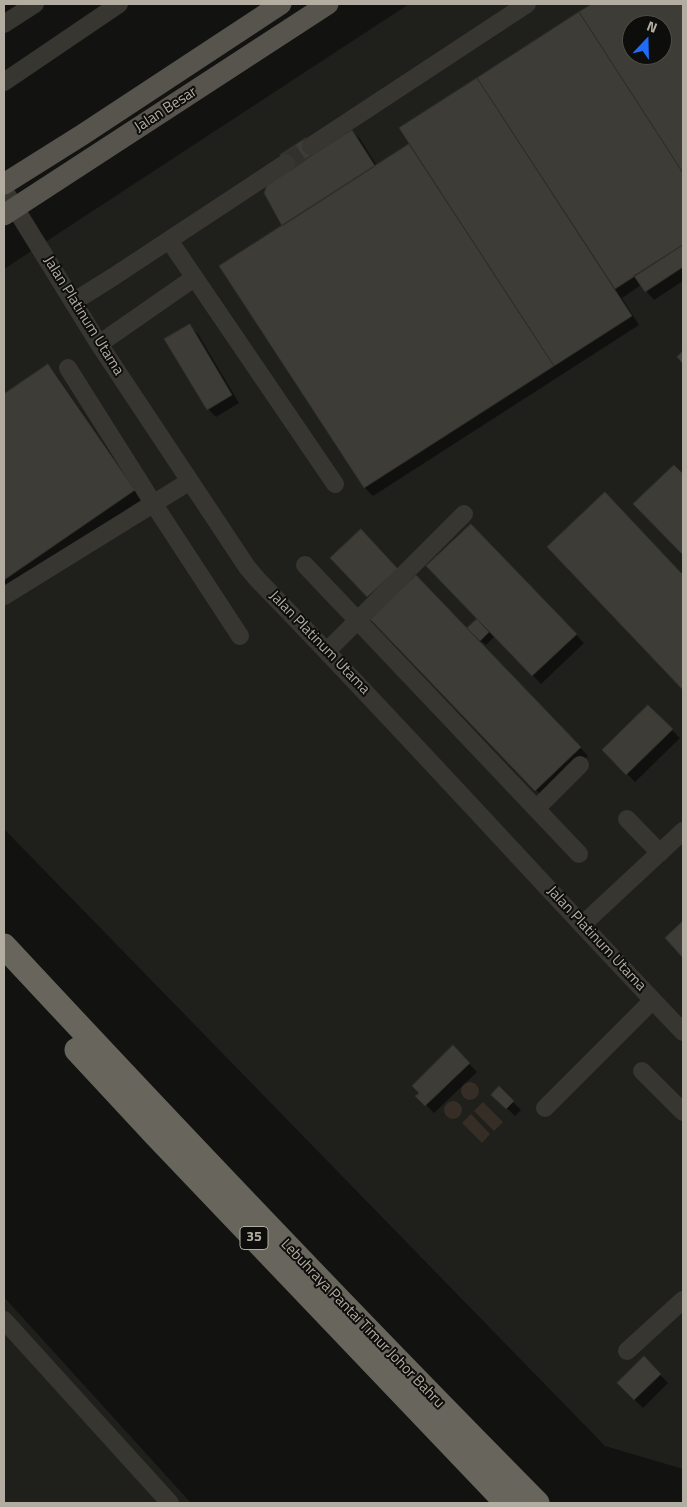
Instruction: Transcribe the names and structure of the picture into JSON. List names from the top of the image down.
{
  "streets": {
    "highway": ["35", "Lebuhraya Pantai Timur Johor Bahru"],
    "main road": ["Jalan Besar"],
    "street": ["Jalan Platinum Utama"]
  },
  "crossings": [
    ["Jalan Besar", "Jalan Platinum Utama"]
  ],
  "north": "top"
}
